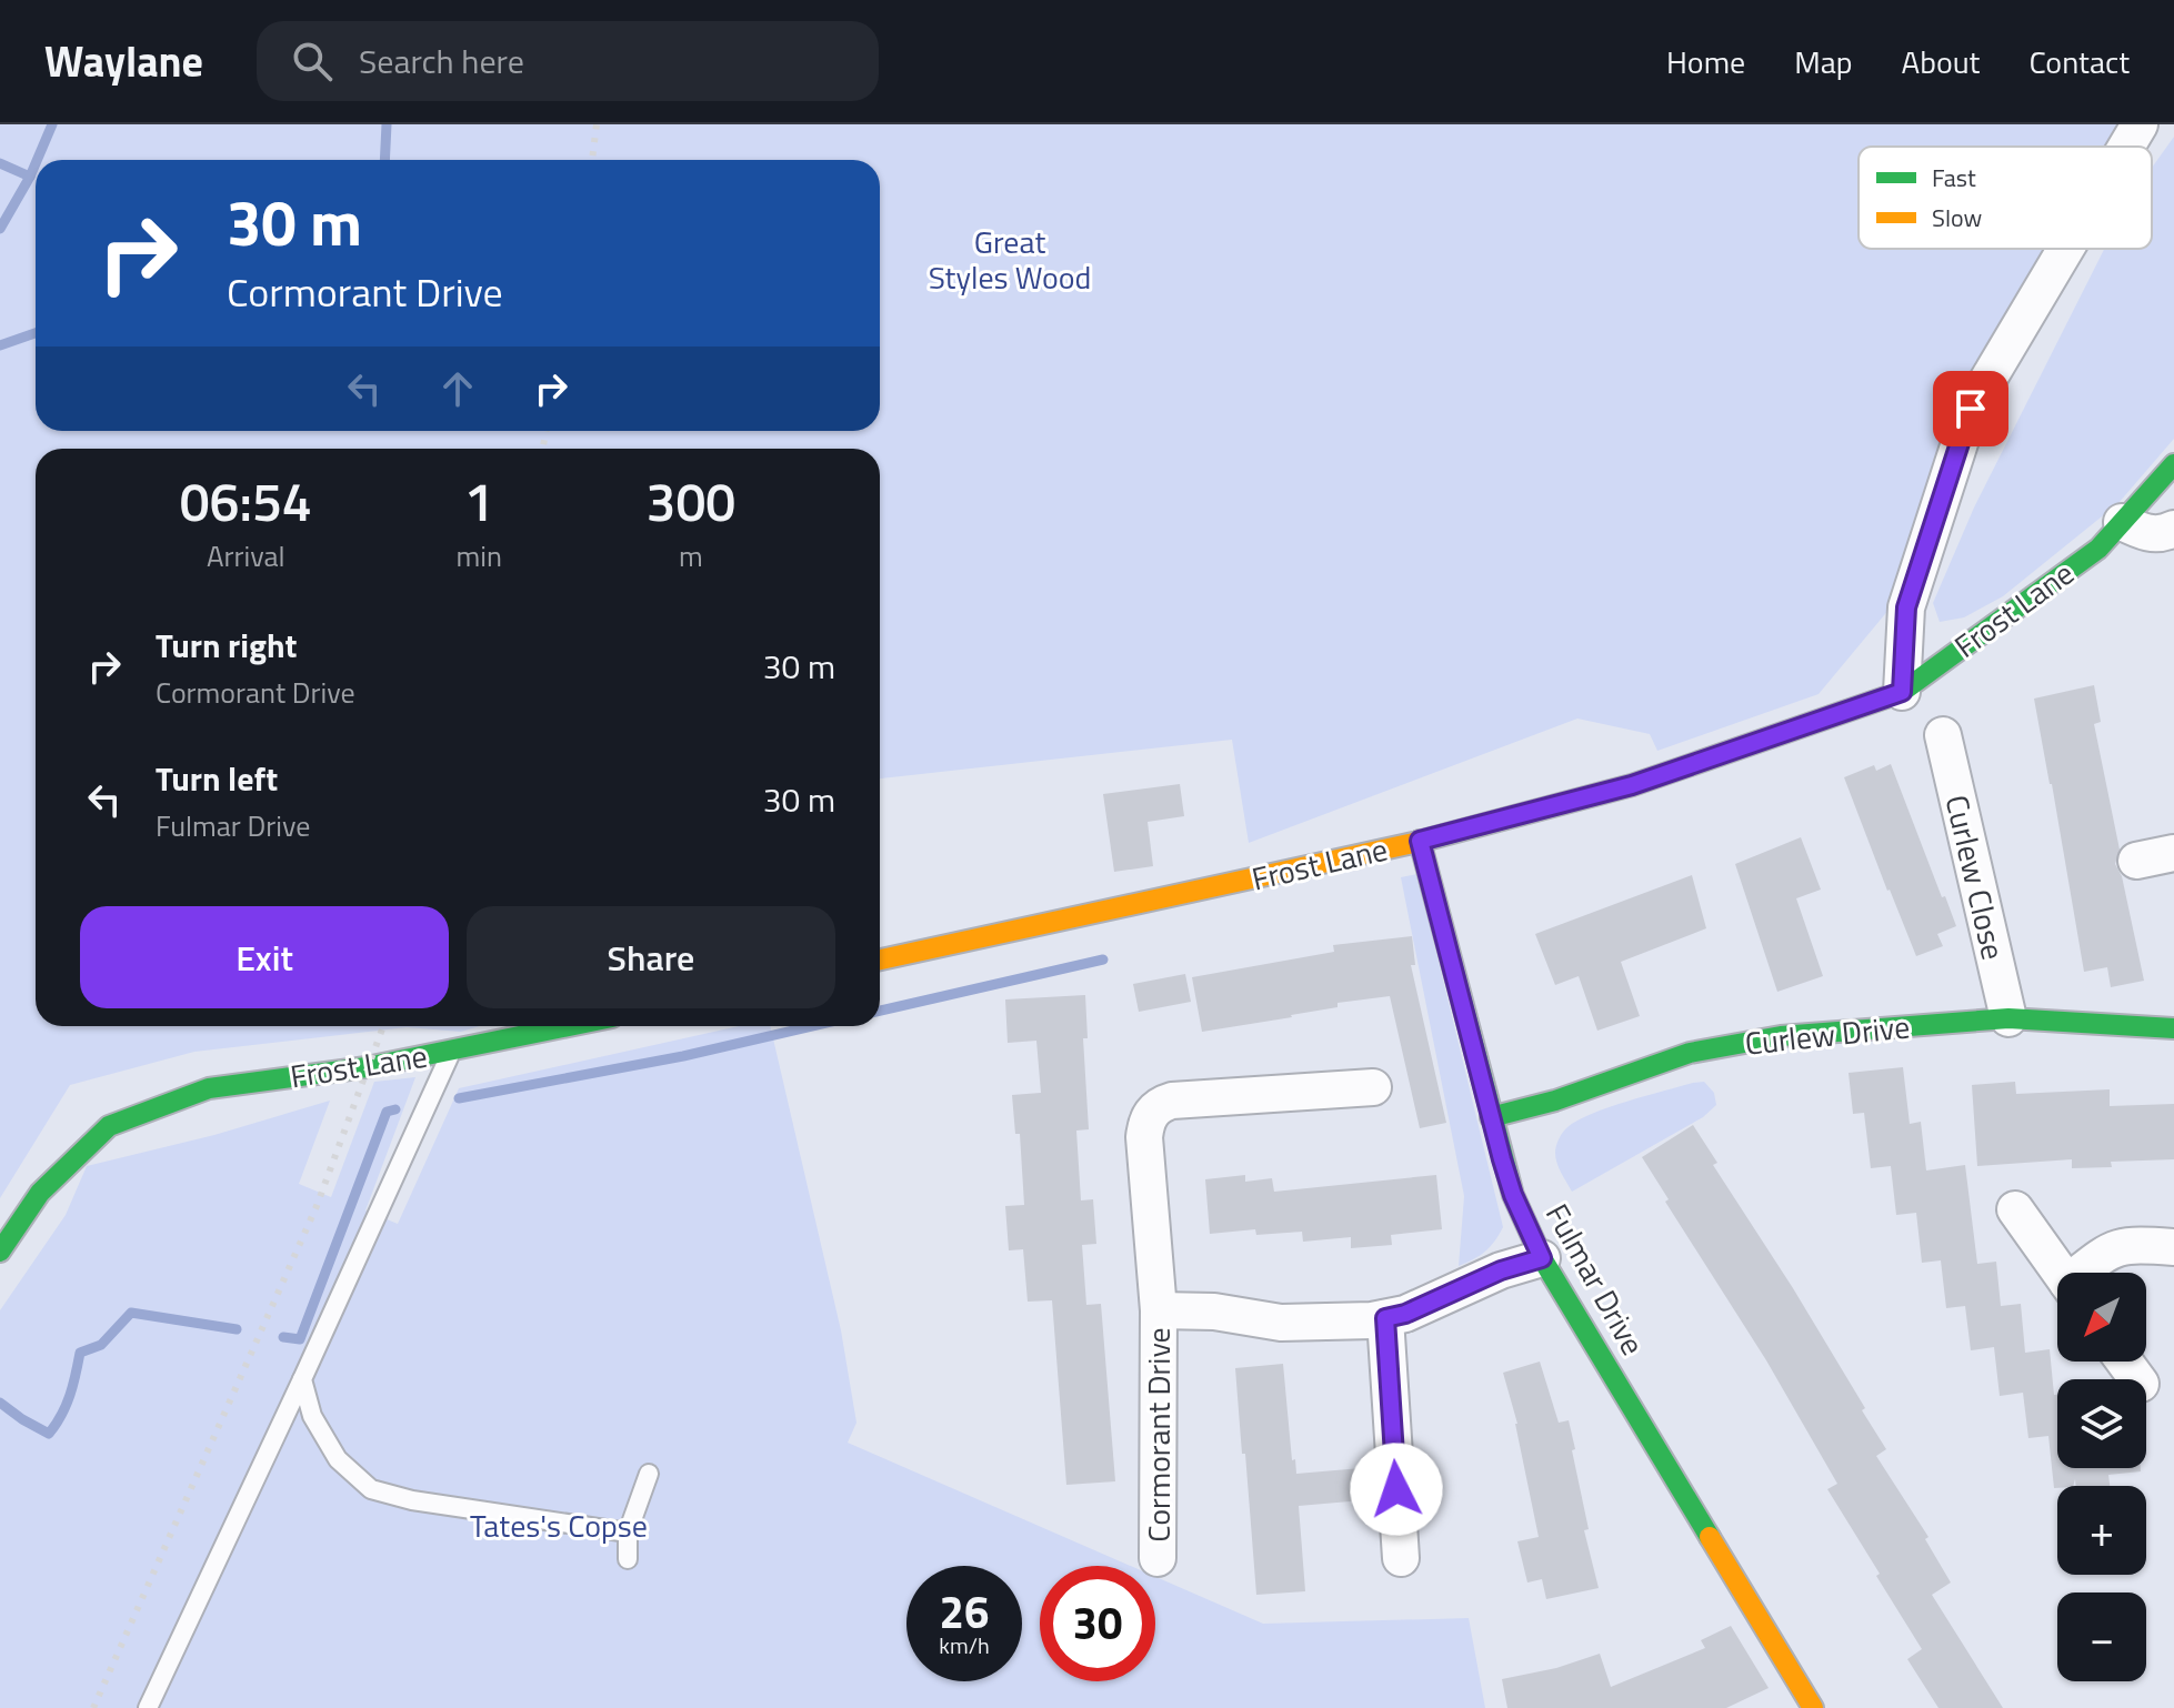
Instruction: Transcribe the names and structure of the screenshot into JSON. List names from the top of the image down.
{
  "streets": {
    "street": [
      "Frost Lane",
      "Curlew Close",
      "Curlew Drive",
      "Fulmar Drive",
      "Cormorant Drive"
    ]
  },
  "crossings": [
    ["Frost Lane", "Fulmar Drive"],
    ["Curlew Close", "Curlew Drive"],
    ["Curlew Drive", "Fulmar Drive"],
    ["Fulmar Drive", "Cormorant Drive"]
  ],
  "parks": ["Great Styles Wood", "Tates's Copse"],
  "legend": ["Fast", "Slow"],
  "north": "bottom left",
  "page": {
    "header": "Waylane",
    "search": "Search here",
    "nav": [
      "Home",
      "Map",
      "About",
      "Contact"
    ],
    "turn": ["30 m", "Cormorant Drive"],
    "eta": [
      "06:54",
      "Arrival",
      "1",
      "min",
      "300",
      "m"
    ],
    "list": [
      {
        "name": "Turn right",
        "note": "Cormorant Drive",
        "value": "30 m"
      },
      {
        "name": "Turn left",
        "note": "Fulmar Drive",
        "value": "30 m"
      }
    ],
    "buttons": ["Exit", "Share"],
    "map_buttons": ["+", "−"],
    "speed": "26 km/h",
    "limit": "30"
  }
}
